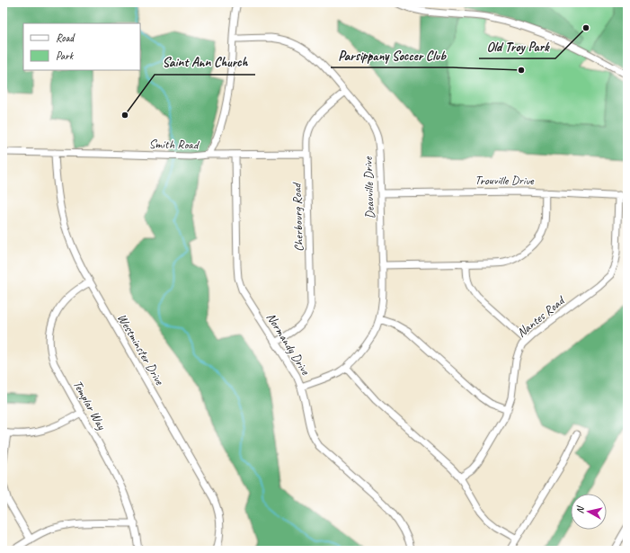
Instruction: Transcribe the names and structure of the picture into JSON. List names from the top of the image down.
{
  "streets": {
    "street": [
      "Smith Road",
      "Trouville Drive",
      "Deauville Drive",
      "Cherbourg Road",
      "Nantes Road",
      "Normandy Drive",
      "Westminster Drive",
      "Templar Way"
    ]
  },
  "crossings": [
    ["Smith Road", "Deauville Drive"],
    ["Smith Road", "Westminster Drive"],
    ["Trouville Drive", "Deauville Drive"],
    ["Trouville Drive", "Nantes Road"],
    ["Deauville Drive", "Cherbourg Road"],
    ["Deauville Drive", "Normandy Drive"],
    ["Cherbourg Road", "Normandy Drive"],
    ["Westminster Drive", "Templar Way"]
  ],
  "places": ["Old Troy Park", "Parsippany Soccer Club", "Saint Ann Church"],
  "legend": ["Road", "Park"],
  "north": "left"
}
